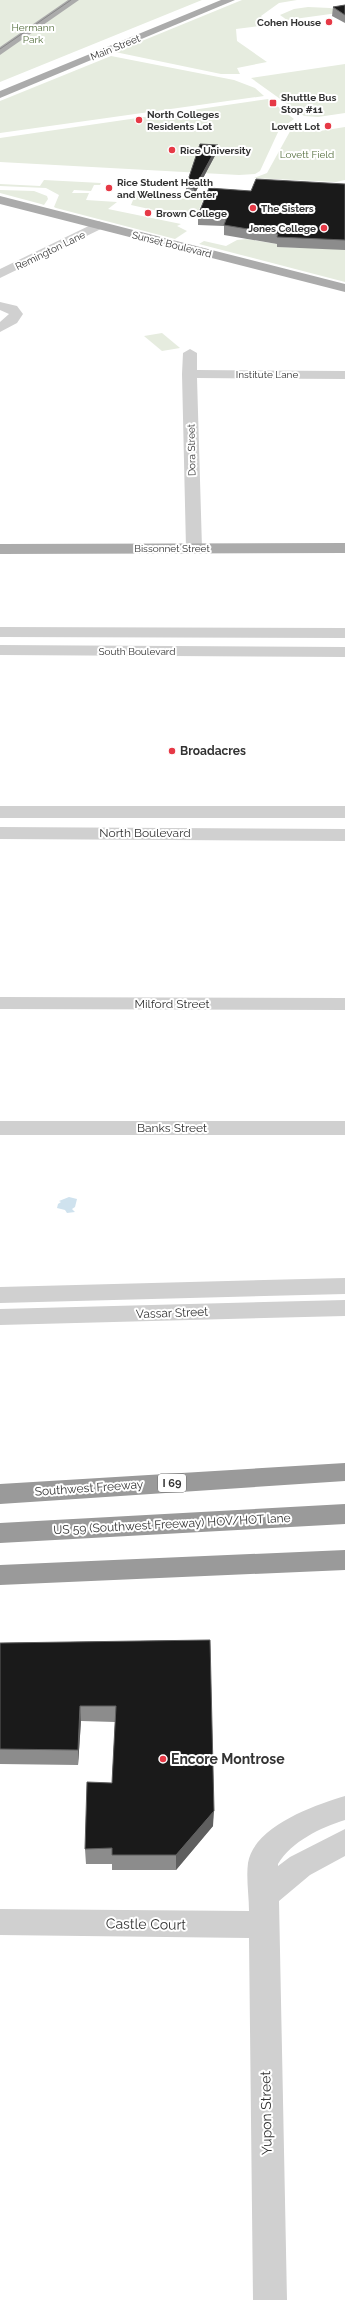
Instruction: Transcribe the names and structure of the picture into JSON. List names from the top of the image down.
{
  "streets": {
    "highway": ["I 69", "Southwest Freeway", "US 59 (Southwest Freeway) HOV/HOT lane"],
    "main road": ["Main Street", "Sunset Boulevard", "Bissonnet Street"],
    "street": [
      "Remington Lane",
      "Institute Lane",
      "Dora Street",
      "South Boulevard",
      "North Boulevard",
      "Milford Street",
      "Banks Street",
      "Vassar Street",
      "Castle Court",
      "Yupon Street"
    ]
  },
  "crossings": [
    ["Sunset Boulevard", "Remington Lane"],
    ["Institute Lane", "Dora Street"],
    ["Dora Street", "Bissonnet Street"],
    ["Castle Court", "Yupon Street"]
  ],
  "parks": ["Hermann Park", "Lovett Field"],
  "places": {
    "other": [
      "Cohen House",
      "North Colleges Residents Lot",
      "Lovett Lot",
      "Rice University",
      "Rice Student Health and Wellness Center",
      "The Sisters",
      "Brown College",
      "Jones College",
      "Broadacres",
      "Encore Montrose"
    ],
    "transit": ["Shuttle Bus Stop #11"]
  }
}
